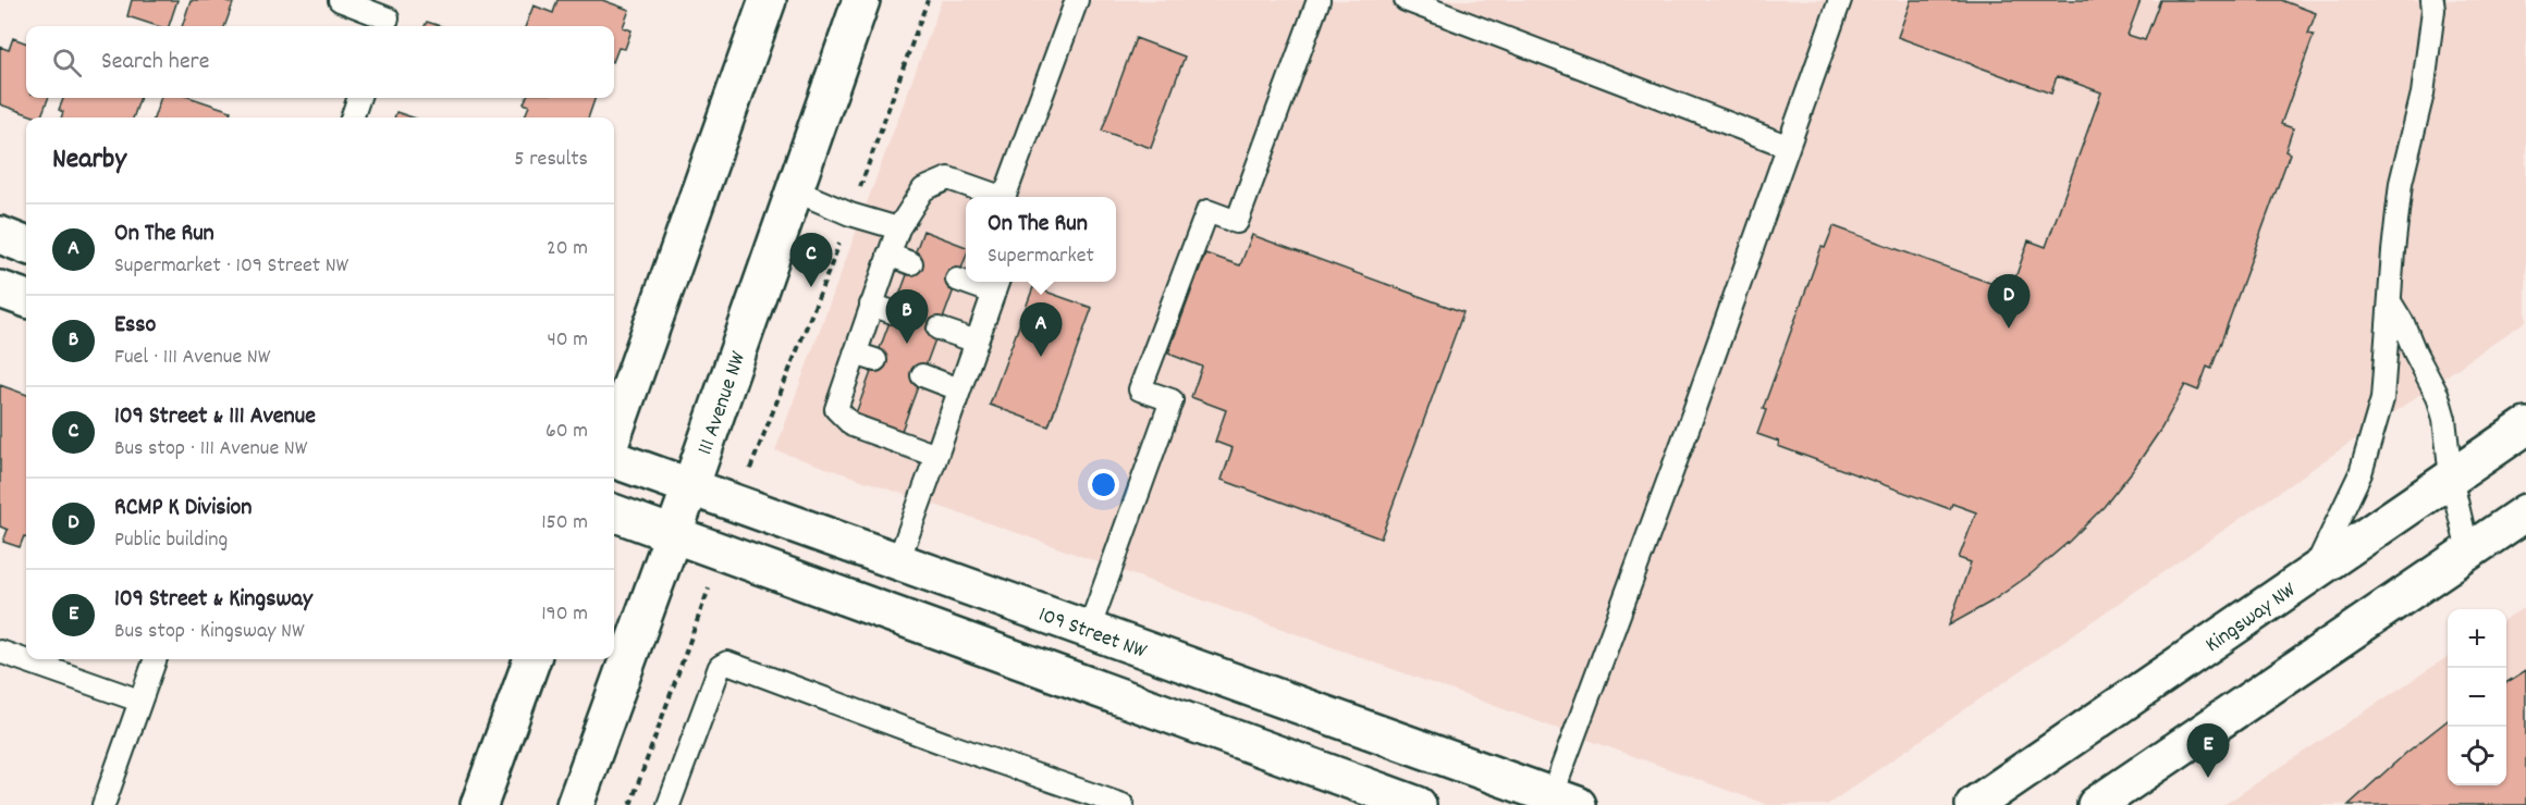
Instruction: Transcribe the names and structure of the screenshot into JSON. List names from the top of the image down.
{
  "streets": {
    "main road": ["111 Avenue NW", "Kingsway NW", "109 Street NW"]
  },
  "crossings": [
    ["111 Avenue NW", "109 Street NW"]
  ],
  "page": {
    "search": "Search here",
    "heading": ["Nearby", "5 results"],
    "popup": ["On The Run", "Supermarket"],
    "list": [
      {
        "mark": "A",
        "name": "On The Run",
        "note": "Supermarket · 109 Street NW",
        "value": "20 m"
      },
      {
        "mark": "B",
        "name": "Esso",
        "note": "Fuel · 111 Avenue NW",
        "value": "40 m"
      },
      {
        "mark": "C",
        "name": "109 Street & 111 Avenue",
        "note": "Bus stop · 111 Avenue NW",
        "value": "60 m"
      },
      {
        "mark": "D",
        "name": "RCMP K Division",
        "note": "Public building",
        "value": "150 m"
      },
      {
        "mark": "E",
        "name": "109 Street & Kingsway",
        "note": "Bus stop · Kingsway NW",
        "value": "190 m"
      }
    ],
    "pins": [
      "C",
      "D",
      "B",
      "A",
      "E"
    ],
    "map_buttons": ["+", "−"]
  }
}
